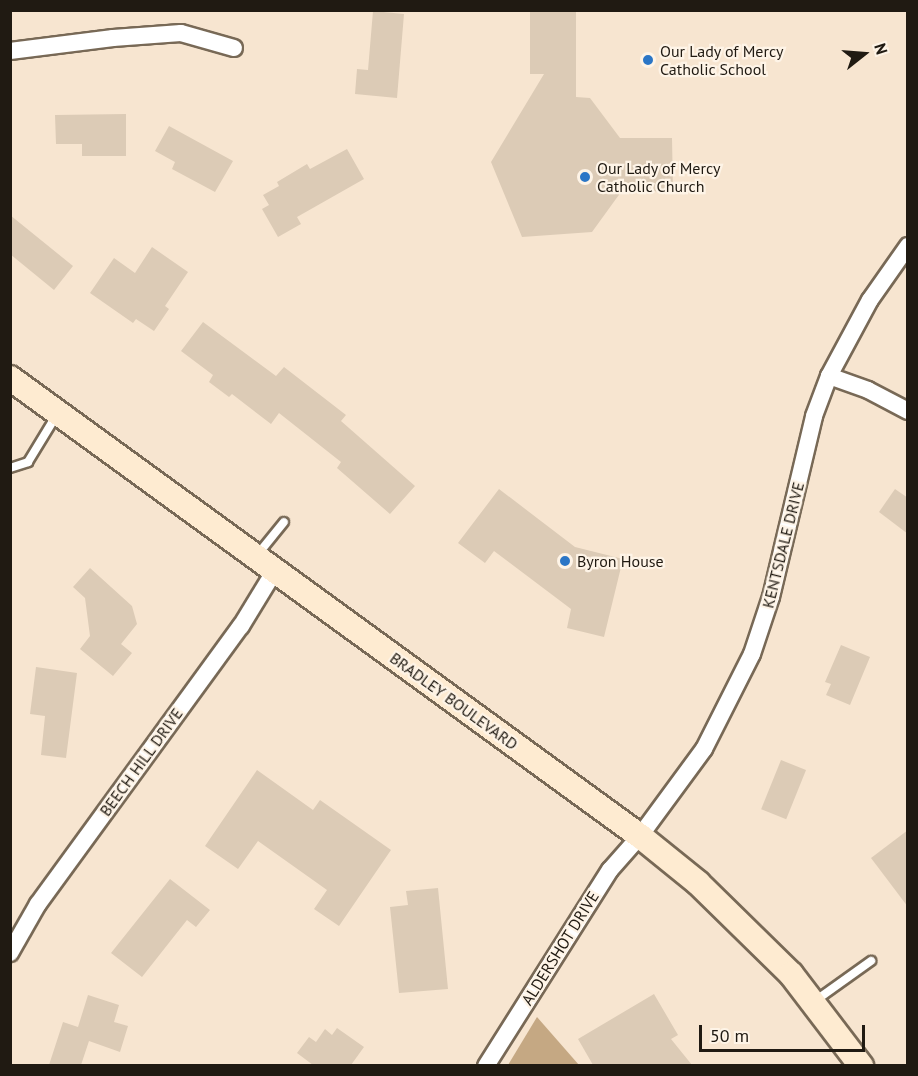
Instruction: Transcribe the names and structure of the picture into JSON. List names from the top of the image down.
{
  "streets": {
    "main road": ["BRADLEY BOULEVARD"],
    "street": ["KENTSDALE DRIVE", "BEECH HILL DRIVE", "ALDERSHOT DRIVE"]
  },
  "crossings": [
    ["KENTSDALE DRIVE", "BRADLEY BOULEVARD"],
    ["KENTSDALE DRIVE", "ALDERSHOT DRIVE"],
    ["BRADLEY BOULEVARD", "BEECH HILL DRIVE"],
    ["BRADLEY BOULEVARD", "ALDERSHOT DRIVE"]
  ],
  "places": ["Our Lady of Mercy Catholic School", "Our Lady of Mercy Catholic Church", "Byron House"],
  "scale_bar": "50 m",
  "north": "right"
}
